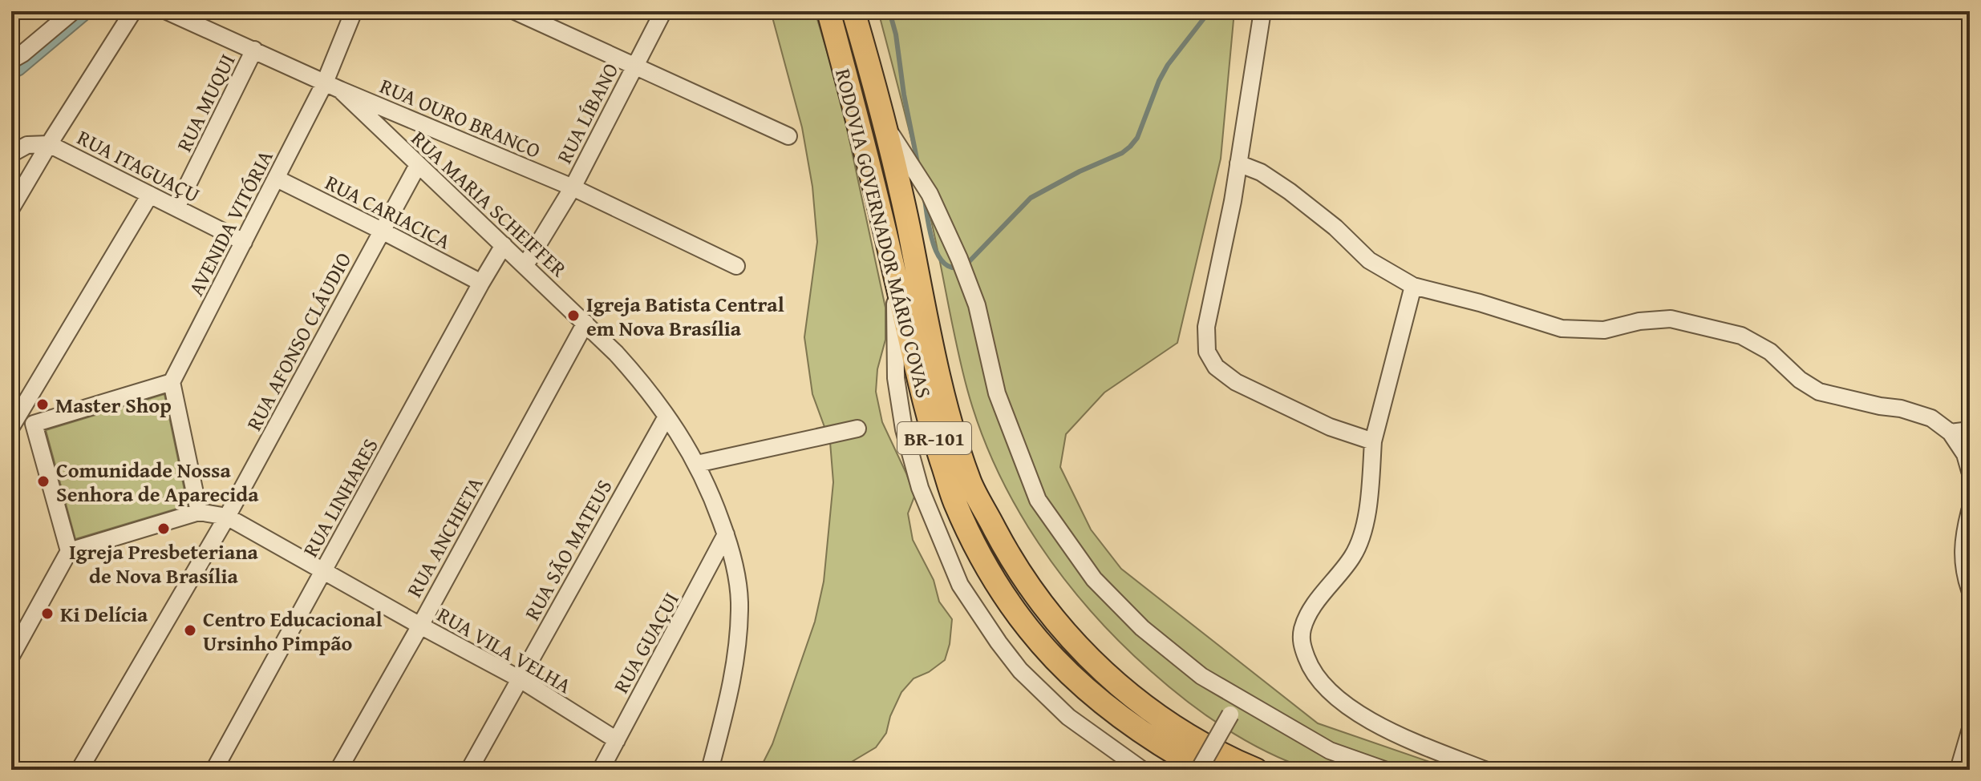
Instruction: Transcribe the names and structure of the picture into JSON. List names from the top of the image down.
{
  "streets": {
    "highway": ["RODOVIA GOVERNADOR MÁRIO COVAS", "BR-101"],
    "street": [
      "RUA MUQUI",
      "RUA LÍBANO",
      "RUA OURO BRANCO",
      "RUA ITAGUAÇU",
      "RUA MARIA SCHEIFFER",
      "RUA CARIACICA",
      "AVENIDA VITÓRIA",
      "RUA AFONSO CLÁUDIO",
      "RUA LINHARES",
      "RUA ANCHIETA",
      "RUA SÃO MATEUS",
      "RUA GUAÇUI",
      "RUA VILA VELHA"
    ]
  },
  "crossings": [
    ["RUA MUQUI", "RUA OURO BRANCO"],
    ["RUA MUQUI", "RUA ITAGUAÇU"],
    ["RUA LÍBANO", "RUA OURO BRANCO"],
    ["RUA LÍBANO", "RUA MARIA SCHEIFFER"],
    ["RUA OURO BRANCO", "RUA MARIA SCHEIFFER"],
    ["RUA OURO BRANCO", "AVENIDA VITÓRIA"],
    ["RUA ITAGUAÇU", "AVENIDA VITÓRIA"],
    ["RUA MARIA SCHEIFFER", "RUA AFONSO CLÁUDIO"],
    ["RUA MARIA SCHEIFFER", "RUA LINHARES"],
    ["RUA MARIA SCHEIFFER", "RUA ANCHIETA"],
    ["RUA MARIA SCHEIFFER", "RUA SÃO MATEUS"],
    ["RUA MARIA SCHEIFFER", "RUA GUAÇUI"],
    ["RUA CARIACICA", "AVENIDA VITÓRIA"],
    ["RUA CARIACICA", "RUA AFONSO CLÁUDIO"],
    ["RUA CARIACICA", "RUA LINHARES"],
    ["RUA AFONSO CLÁUDIO", "RUA VILA VELHA"],
    ["RUA LINHARES", "RUA VILA VELHA"],
    ["RUA ANCHIETA", "RUA VILA VELHA"],
    ["RUA SÃO MATEUS", "RUA VILA VELHA"],
    ["RUA GUAÇUI", "RUA VILA VELHA"]
  ],
  "places": [
    "Igreja Batista Central em Nova Brasília",
    "Master Shop",
    "Comunidade Nossa Senhora de Aparecida",
    "Igreja Presbeteriana de Nova Brasília",
    "Ki Delícia",
    "Centro Educacional Ursinho Pimpão"
  ]
}
